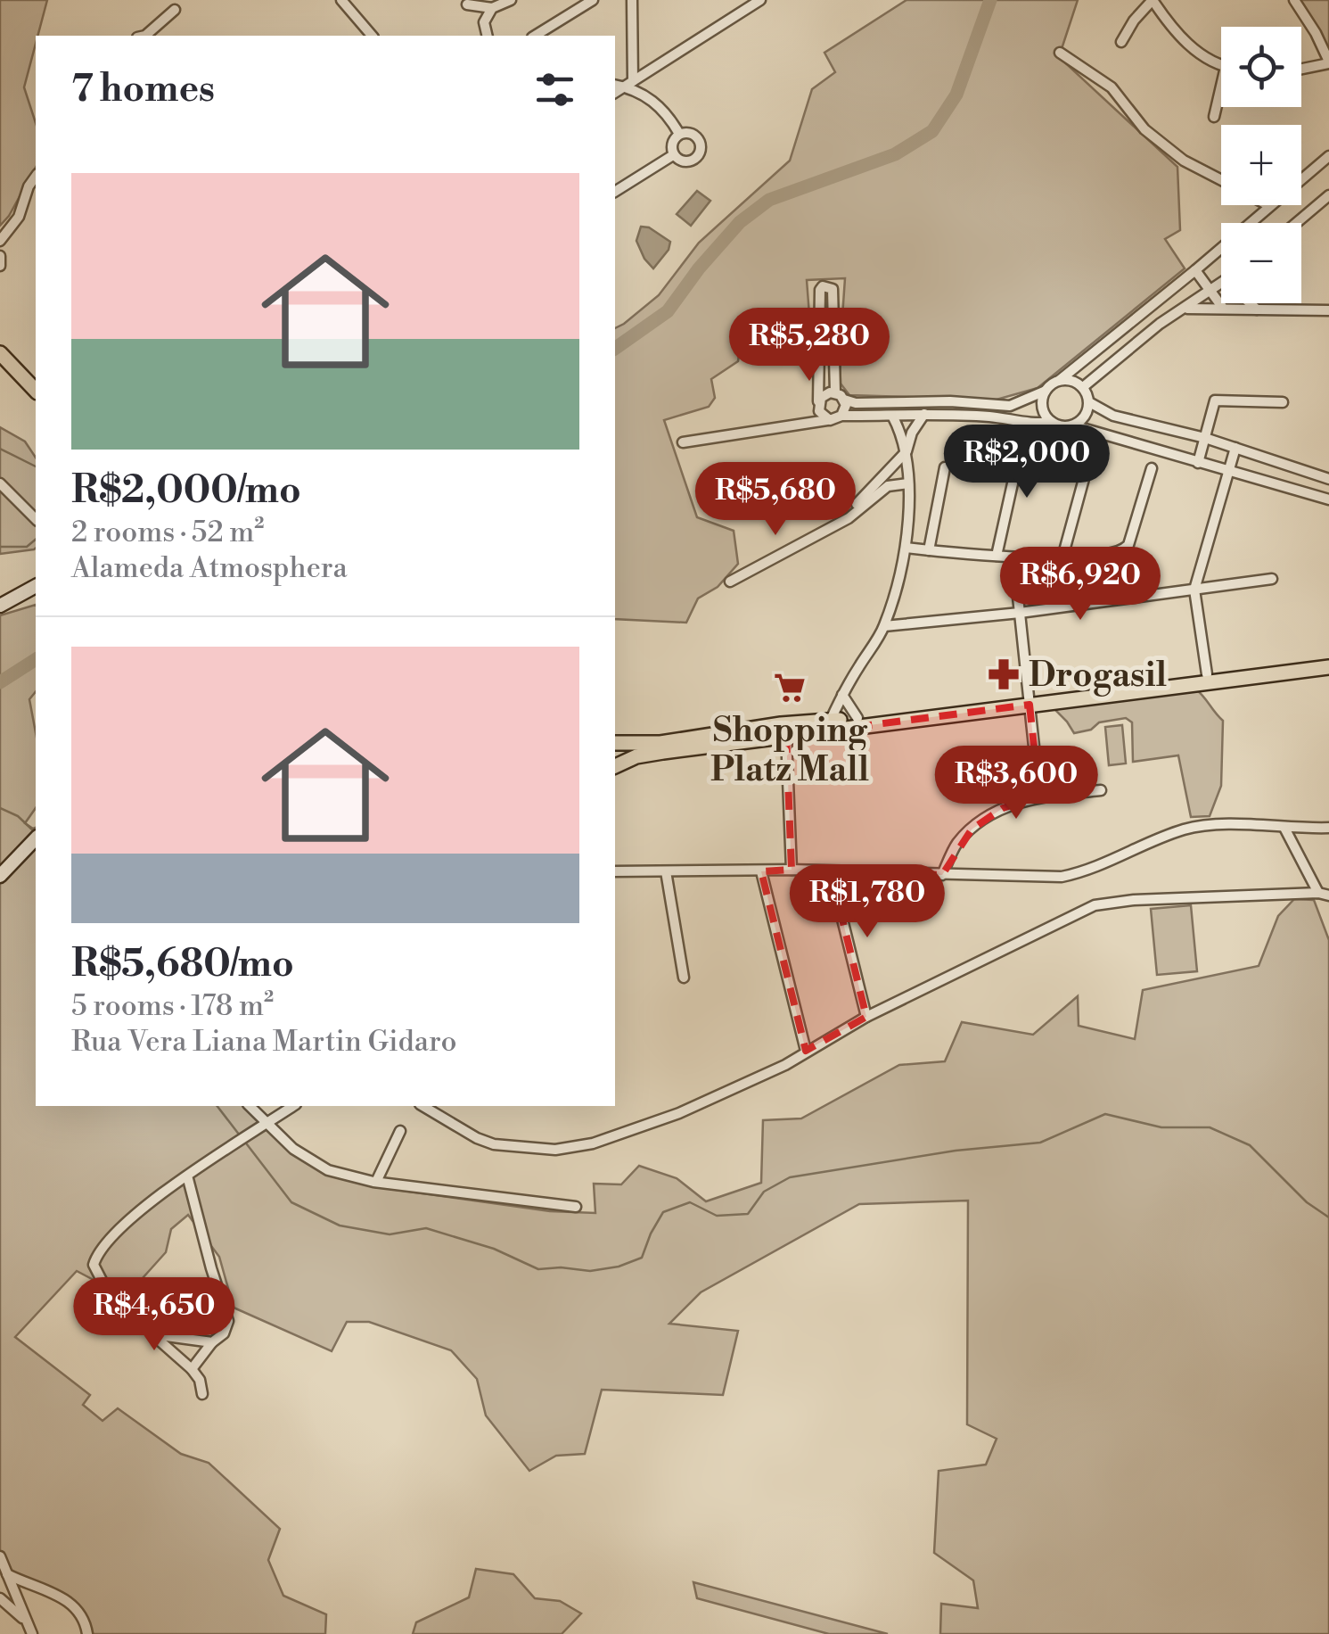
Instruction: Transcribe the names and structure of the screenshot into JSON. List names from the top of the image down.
{
  "places": {
    "pharmacy": ["Drogasil"],
    "supermarket": ["Shopping Platz Mall"]
  },
  "page": {
    "map_buttons": ["+", "−"],
    "heading": "7 homes",
    "list": [
      {
        "name": "R$2,000/mo",
        "note": "2 rooms · 52 m² · Alameda Atmosphera"
      },
      {
        "name": "R$5,680/mo",
        "note": "5 rooms · 178 m² · Rua Vera Liana Martin Gidaro"
      }
    ],
    "price": [
      "R$5,280",
      "R$2,000",
      "R$5,680",
      "R$6,920",
      "R$3,600",
      "R$1,780",
      "R$4,650"
    ]
  }
}
